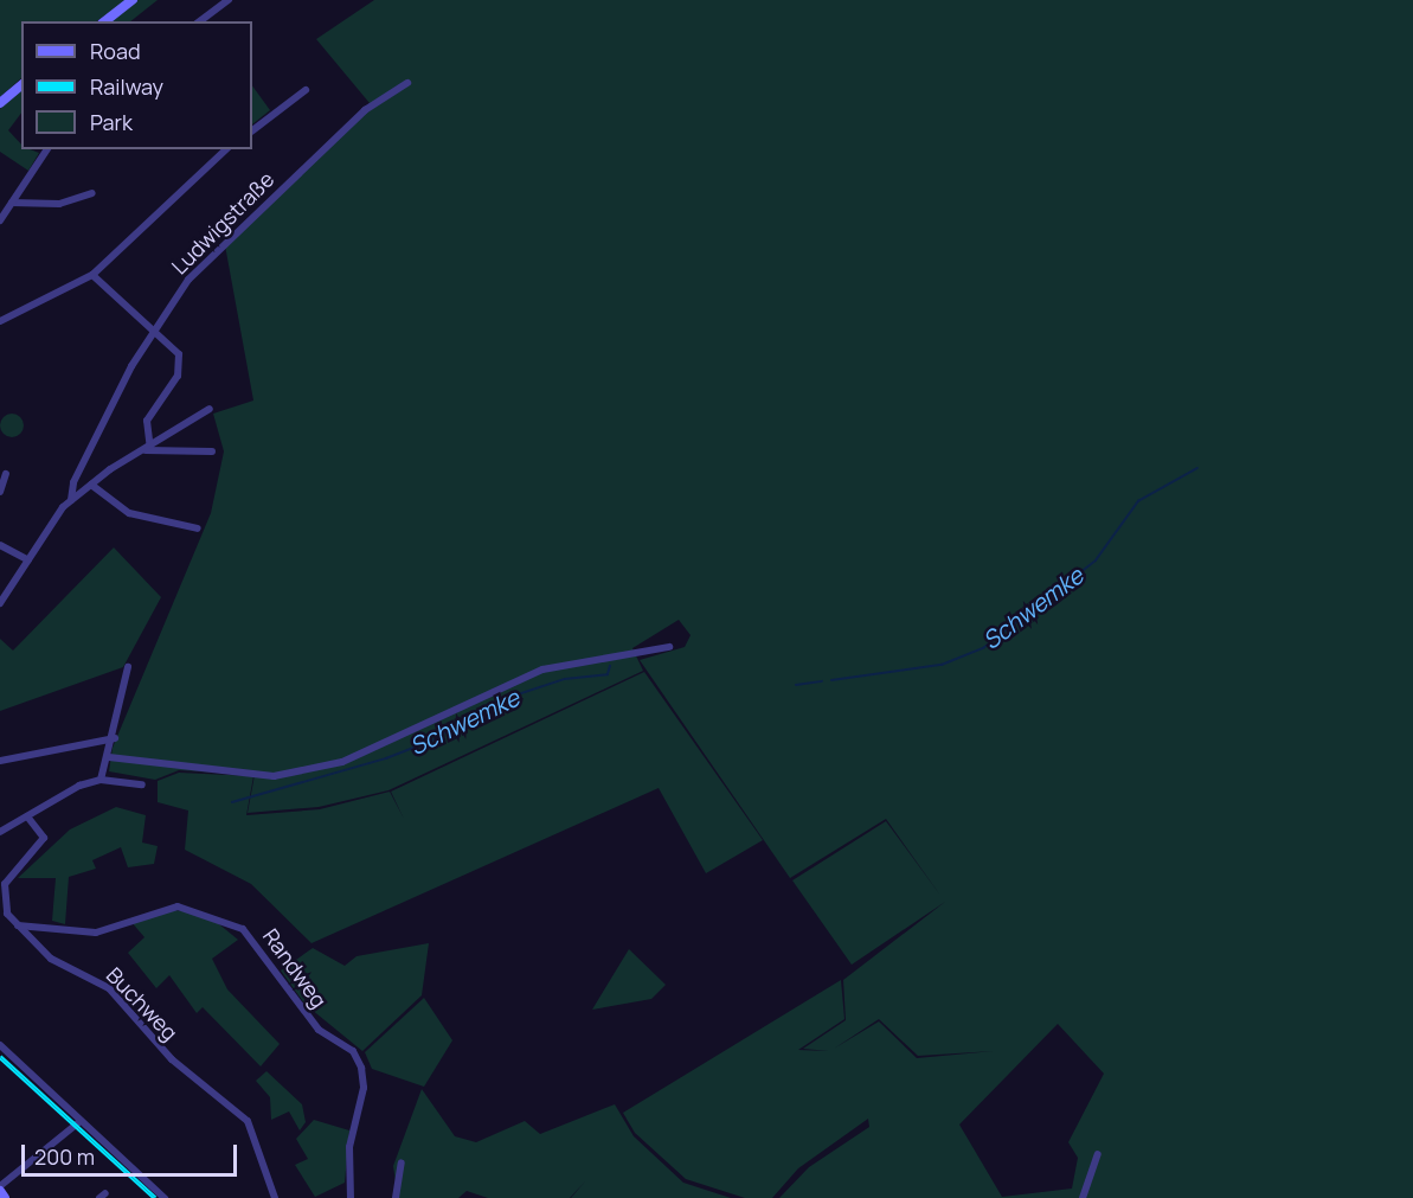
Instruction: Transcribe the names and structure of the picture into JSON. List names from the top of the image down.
{
  "streets": {
    "street": ["Ludwigstraße", "Randweg", "Buchweg"]
  },
  "crossings": [
    ["Randweg", "Buchweg"]
  ],
  "water": ["Schwemke"],
  "legend": ["Road", "Railway", "Park"],
  "scale_bar": "200 m"
}
